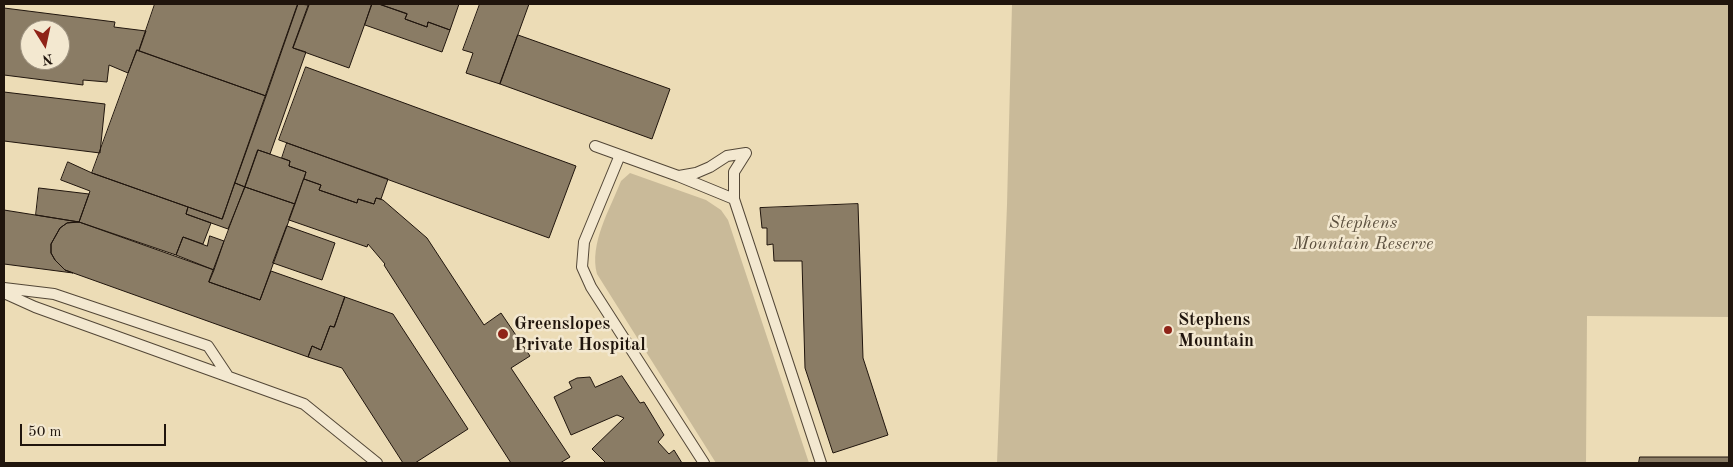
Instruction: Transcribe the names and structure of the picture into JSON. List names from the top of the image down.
{
  "parks": ["Stephens Mountain Reserve"],
  "places": ["Stephens Mountain", "Greenslopes Private Hospital"],
  "scale_bar": "50 m",
  "north": "bottom"
}
